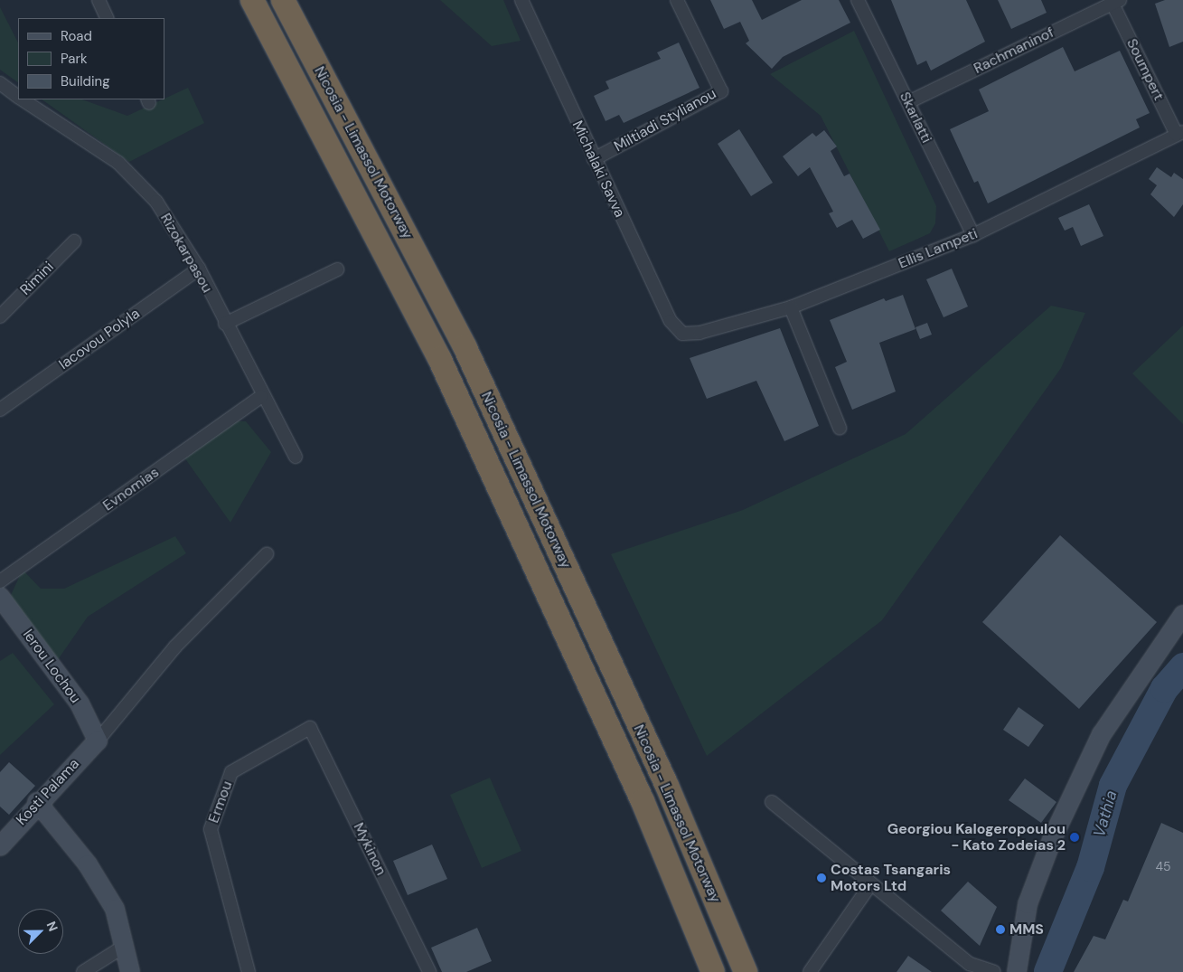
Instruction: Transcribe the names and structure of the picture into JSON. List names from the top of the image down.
{
  "streets": {
    "highway": ["Nicosia - Limassol Motorway"],
    "street": [
      "Rachmaninof",
      "Soumpert",
      "Skarlatti",
      "Miltiadi Stylianou",
      "Michalaki Savva",
      "Ellis Lampeti",
      "Rizokarpasou",
      "Rimini",
      "Iacovou Polyla",
      "Evnomias",
      "Ierou Lochou",
      "Kosti Palama",
      "Ermou",
      "Mykinon"
    ]
  },
  "crossings": [
    ["Rachmaninof", "Soumpert"],
    ["Rachmaninof", "Skarlatti"],
    ["Soumpert", "Ellis Lampeti"],
    ["Skarlatti", "Ellis Lampeti"],
    ["Miltiadi Stylianou", "Michalaki Savva"],
    ["Michalaki Savva", "Ellis Lampeti"],
    ["Rizokarpasou", "Iacovou Polyla"],
    ["Rizokarpasou", "Evnomias"],
    ["Ierou Lochou", "Kosti Palama"],
    ["Ermou", "Mykinon"]
  ],
  "water": ["Vathia"],
  "places": ["Georgiou Kalogeropoulou - Kato Zodeias 2", "Costas Tsangaris Motors Ltd", "MMS"],
  "house_numbers": ["45"],
  "legend": ["Road", "Park", "Building"],
  "north": "top right"
}
